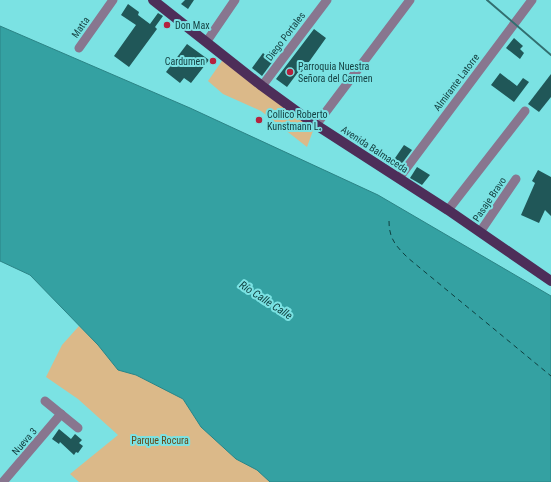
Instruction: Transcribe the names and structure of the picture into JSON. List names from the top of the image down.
{
  "streets": {
    "main road": ["Avenida Balmaceda"],
    "street": [
      "Matta",
      "Diego Portales",
      "Almirante Latorre",
      "Pasaje Bravo",
      "Nueva 3"
    ]
  },
  "crossings": [
    ["Diego Portales", "Avenida Balmaceda"],
    ["Almirante Latorre", "Avenida Balmaceda"],
    ["Avenida Balmaceda", "Pasaje Bravo"]
  ],
  "water": ["Río Calle Calle"],
  "parks": ["Parque Rocura"],
  "places": [
    "Don Max",
    "Cardumen",
    "Parroquia Nuestra Señora del Carmen",
    "Collico Roberto Kunstmann L."
  ]
}
